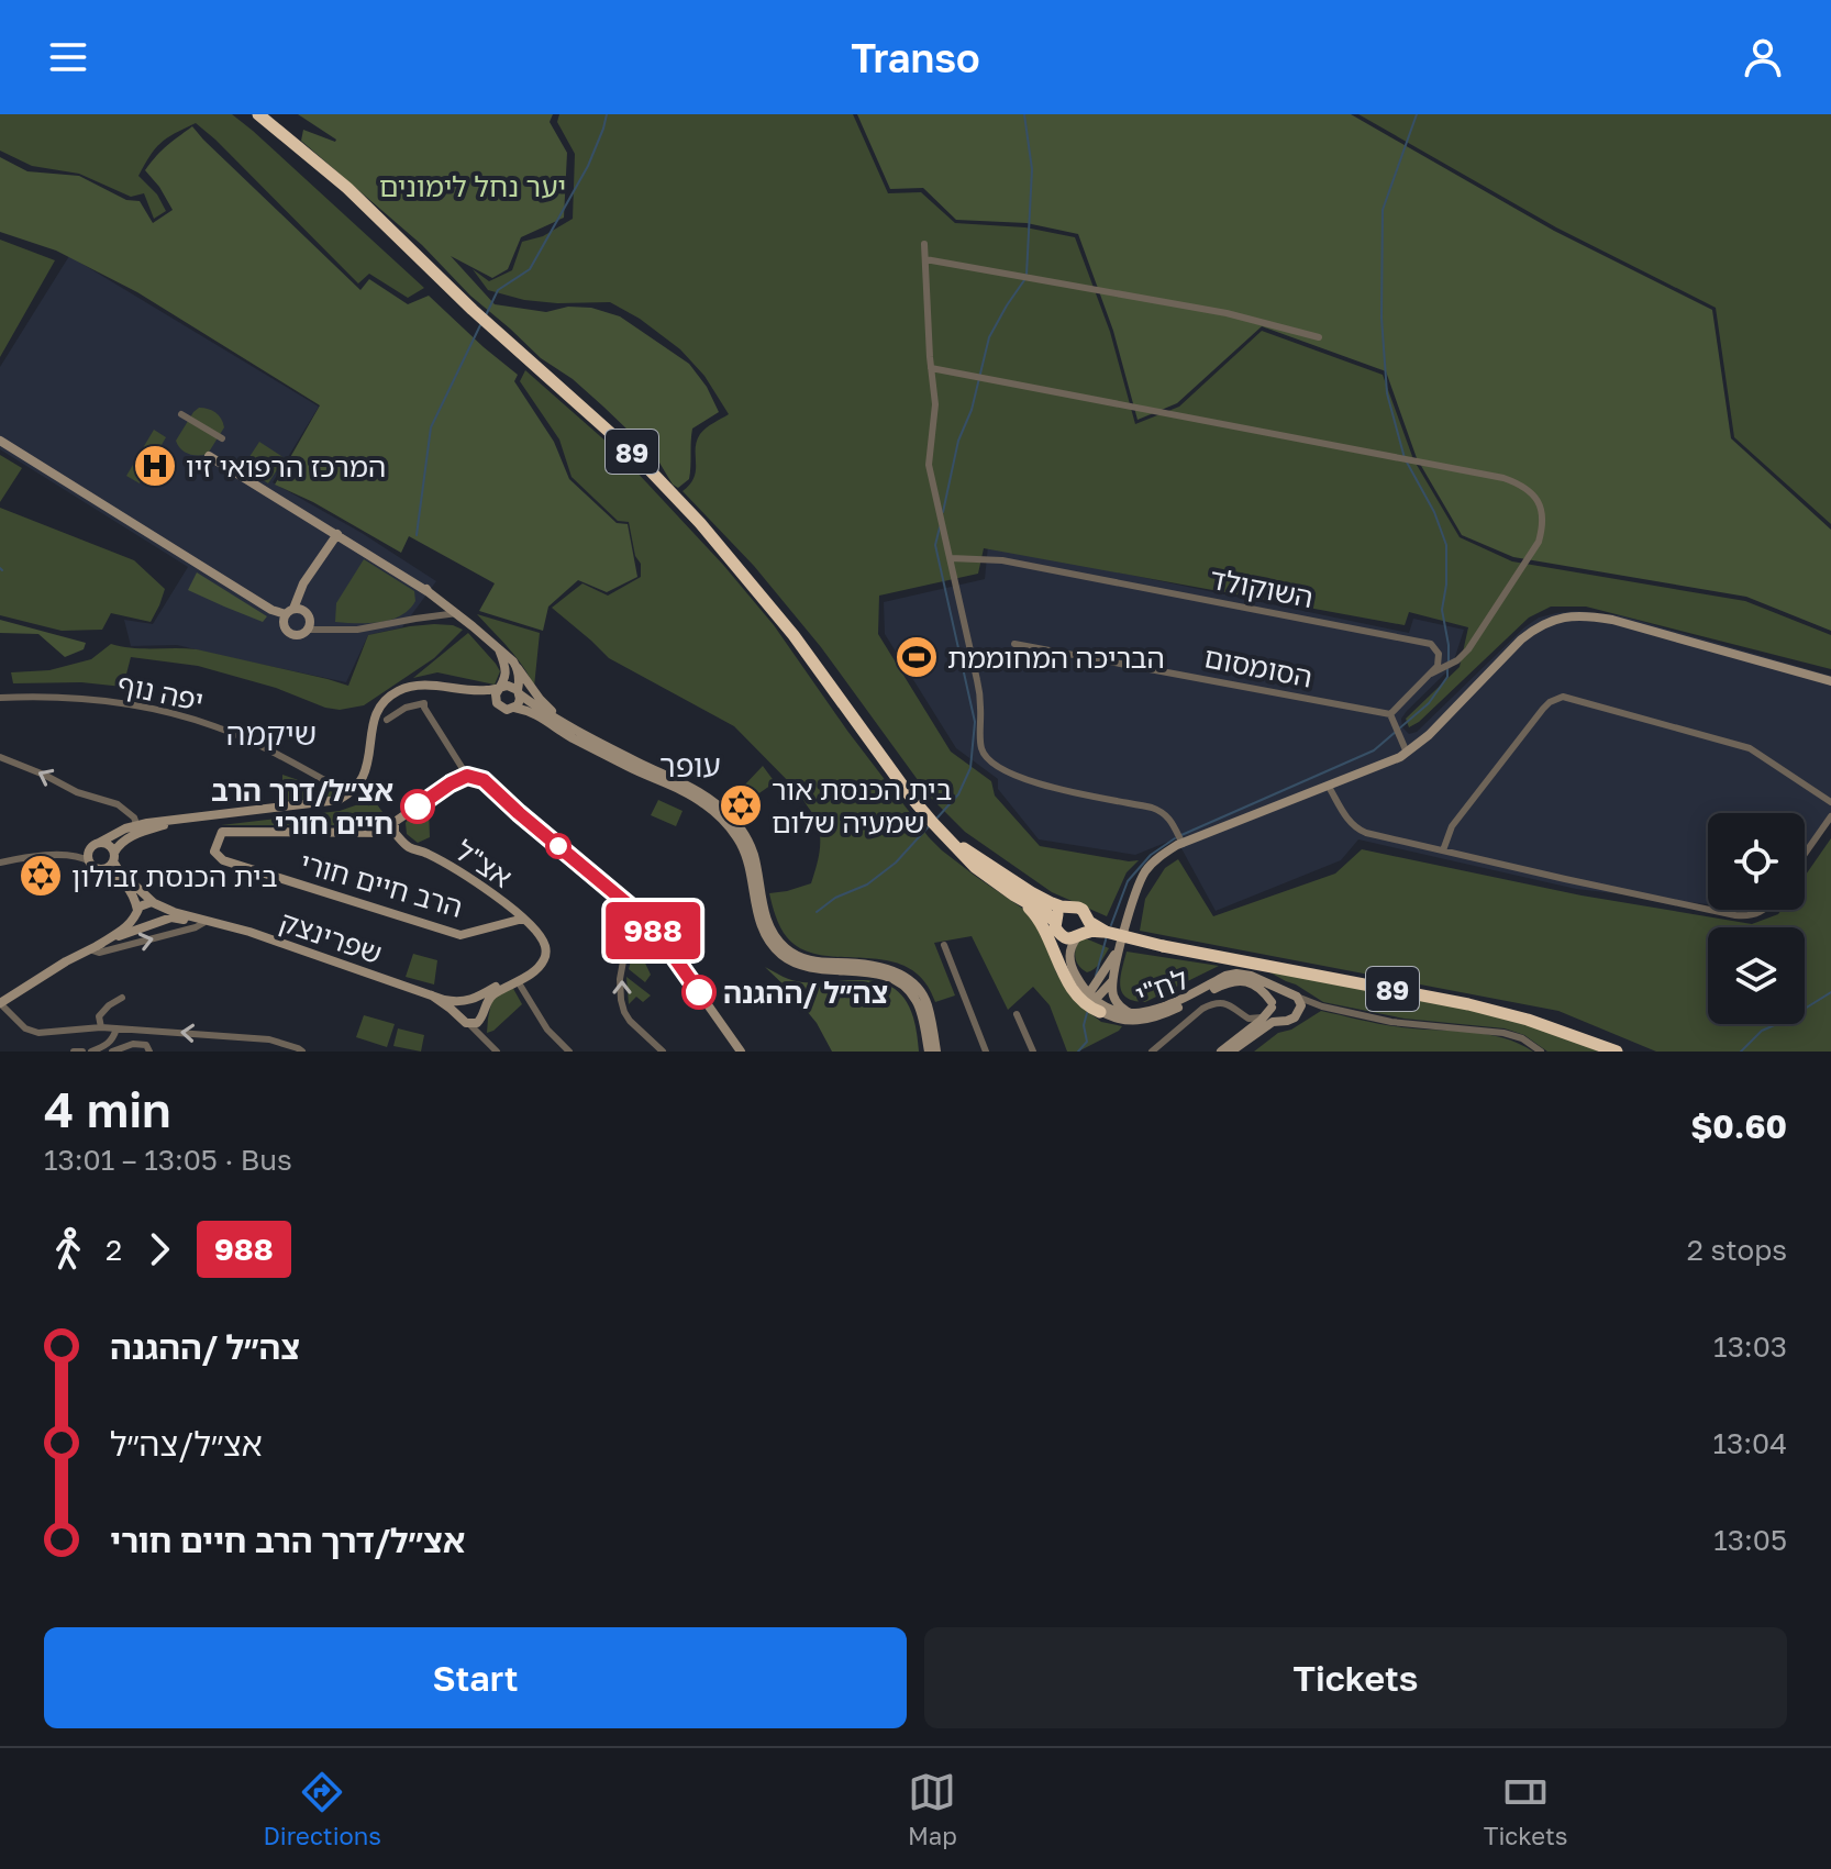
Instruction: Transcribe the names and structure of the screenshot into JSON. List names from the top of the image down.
{
  "streets": {
    "highway": ["89"],
    "street": [
      "השוקולד",
      "הסומסום",
      "יפה נוף",
      "אצ\"ל",
      "הרב חיים חורי",
      "שפרינצק",
      "לח\"י"
    ]
  },
  "crossings": [
    ["אצ\"ל", "הרב חיים חורי"]
  ],
  "districts": ["שיקמה", "עופר"],
  "parks": ["יער נחל לימונים"],
  "places": {
    "hospital": ["המרכז הרפואי זיו"],
    "sports": ["הבריכה המחוממת"],
    "synagogue": ["בית הכנסת אור שמעיה שלום", "בית הכנסת זבולון"],
    "other": ["אצ״ל/דרך הרב חיים חורי", "צה״ל /ההגנה"]
  },
  "lines": ["bus line 988"],
  "page": {
    "header": "Transo",
    "on_map": "988",
    "heading": ["4 min", "13:01 – 13:05 · Bus", "$0.60"],
    "legs": ["2", "988", "2 stops"],
    "list": [
      {
        "name": "צה״ל /ההגנה",
        "value": "13:03"
      },
      {
        "name": "אצ״ל/צה״ל",
        "value": "13:04"
      },
      {
        "name": "אצ״ל/דרך הרב חיים חורי",
        "value": "13:05"
      }
    ],
    "buttons": ["Start", "Tickets"],
    "tabs": ["Directions", "Map", "Tickets"]
  }
}
